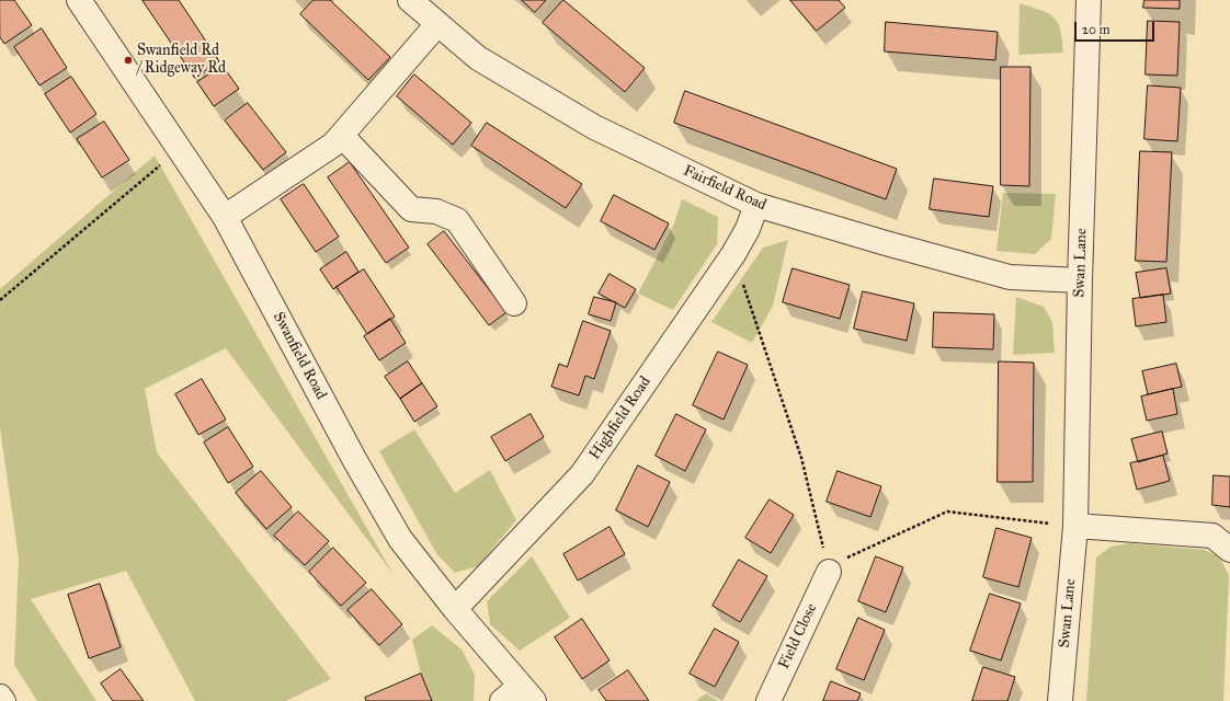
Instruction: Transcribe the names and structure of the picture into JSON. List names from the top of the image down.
{
  "streets": {
    "street": [
      "Fairfield Road",
      "Swan Lane",
      "Swanfield Road",
      "Highfield Road",
      "Field Close"
    ]
  },
  "crossings": [
    ["Fairfield Road", "Swan Lane"],
    ["Fairfield Road", "Highfield Road"],
    ["Swanfield Road", "Highfield Road"]
  ],
  "places": ["Swanfield Rd / Ridgeway Rd"],
  "scale_bar": "20 m"
}
